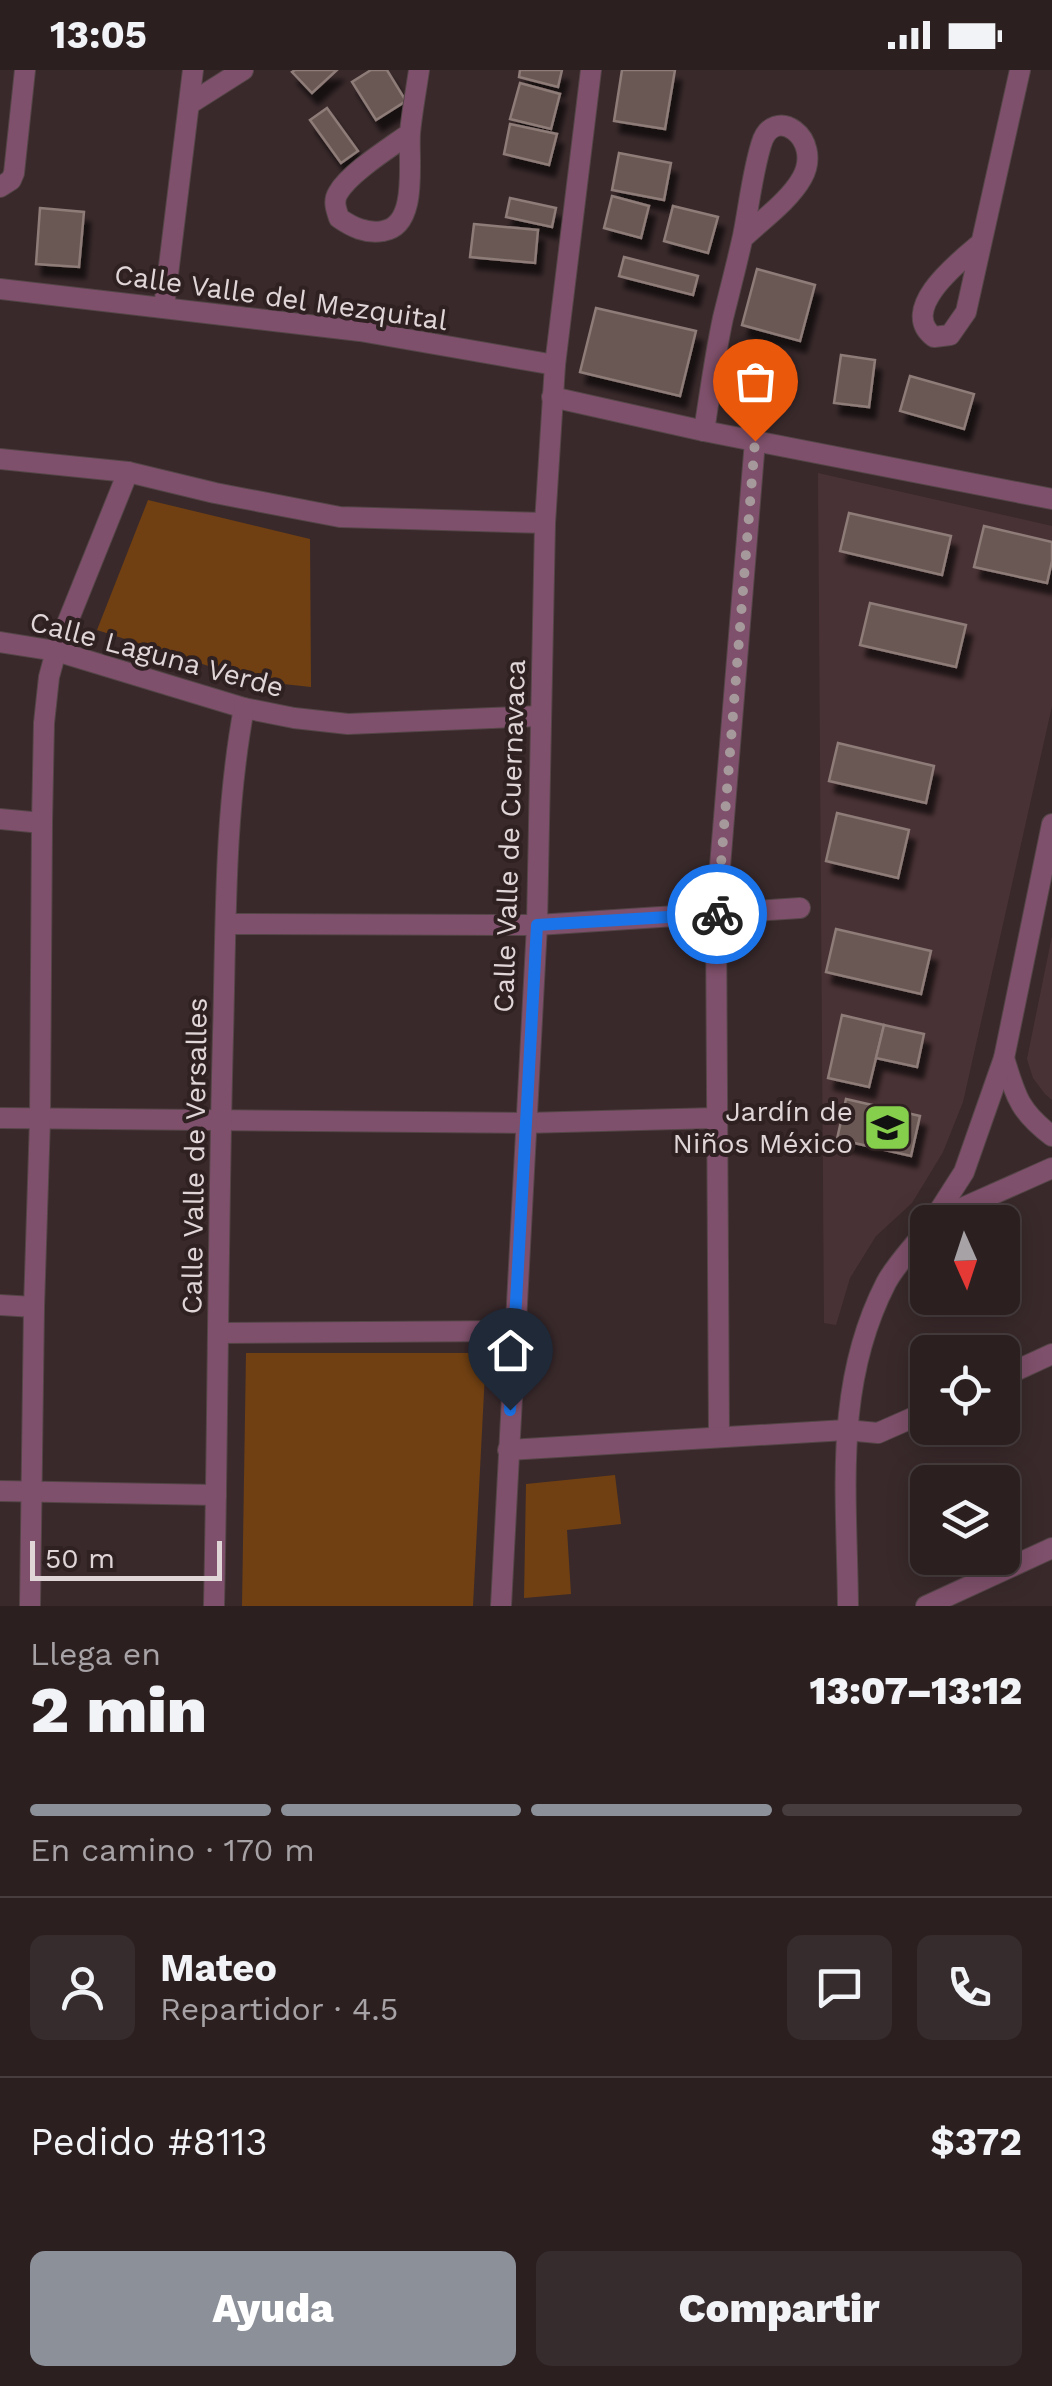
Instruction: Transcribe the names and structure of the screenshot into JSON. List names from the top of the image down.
{
  "streets": {
    "street": [
      "Calle Valle del Mezquital",
      "Calle Laguna Verde",
      "Calle Valle de Cuernavaca",
      "Calle Valle de Versalles"
    ]
  },
  "crossings": [
    ["Calle Valle del Mezquital", "Calle Valle de Cuernavaca"],
    ["Calle Laguna Verde", "Calle Valle de Cuernavaca"],
    ["Calle Laguna Verde", "Calle Valle de Versalles"]
  ],
  "places": {
    "school or university": ["Jardín de Niños México"]
  },
  "scale_bar": "50 m",
  "north": "bottom",
  "page": {
    "status": "13:05",
    "scale": "50 m",
    "heading": ["2 min", "Llega en", "13:07–13:12"],
    "panel": [
      "Mateo",
      "Repartidor · 4.5",
      "Pedido #8113",
      "$372"
    ],
    "bar": "En camino · 170 m",
    "buttons": ["Ayuda", "Compartir"]
  }
}
